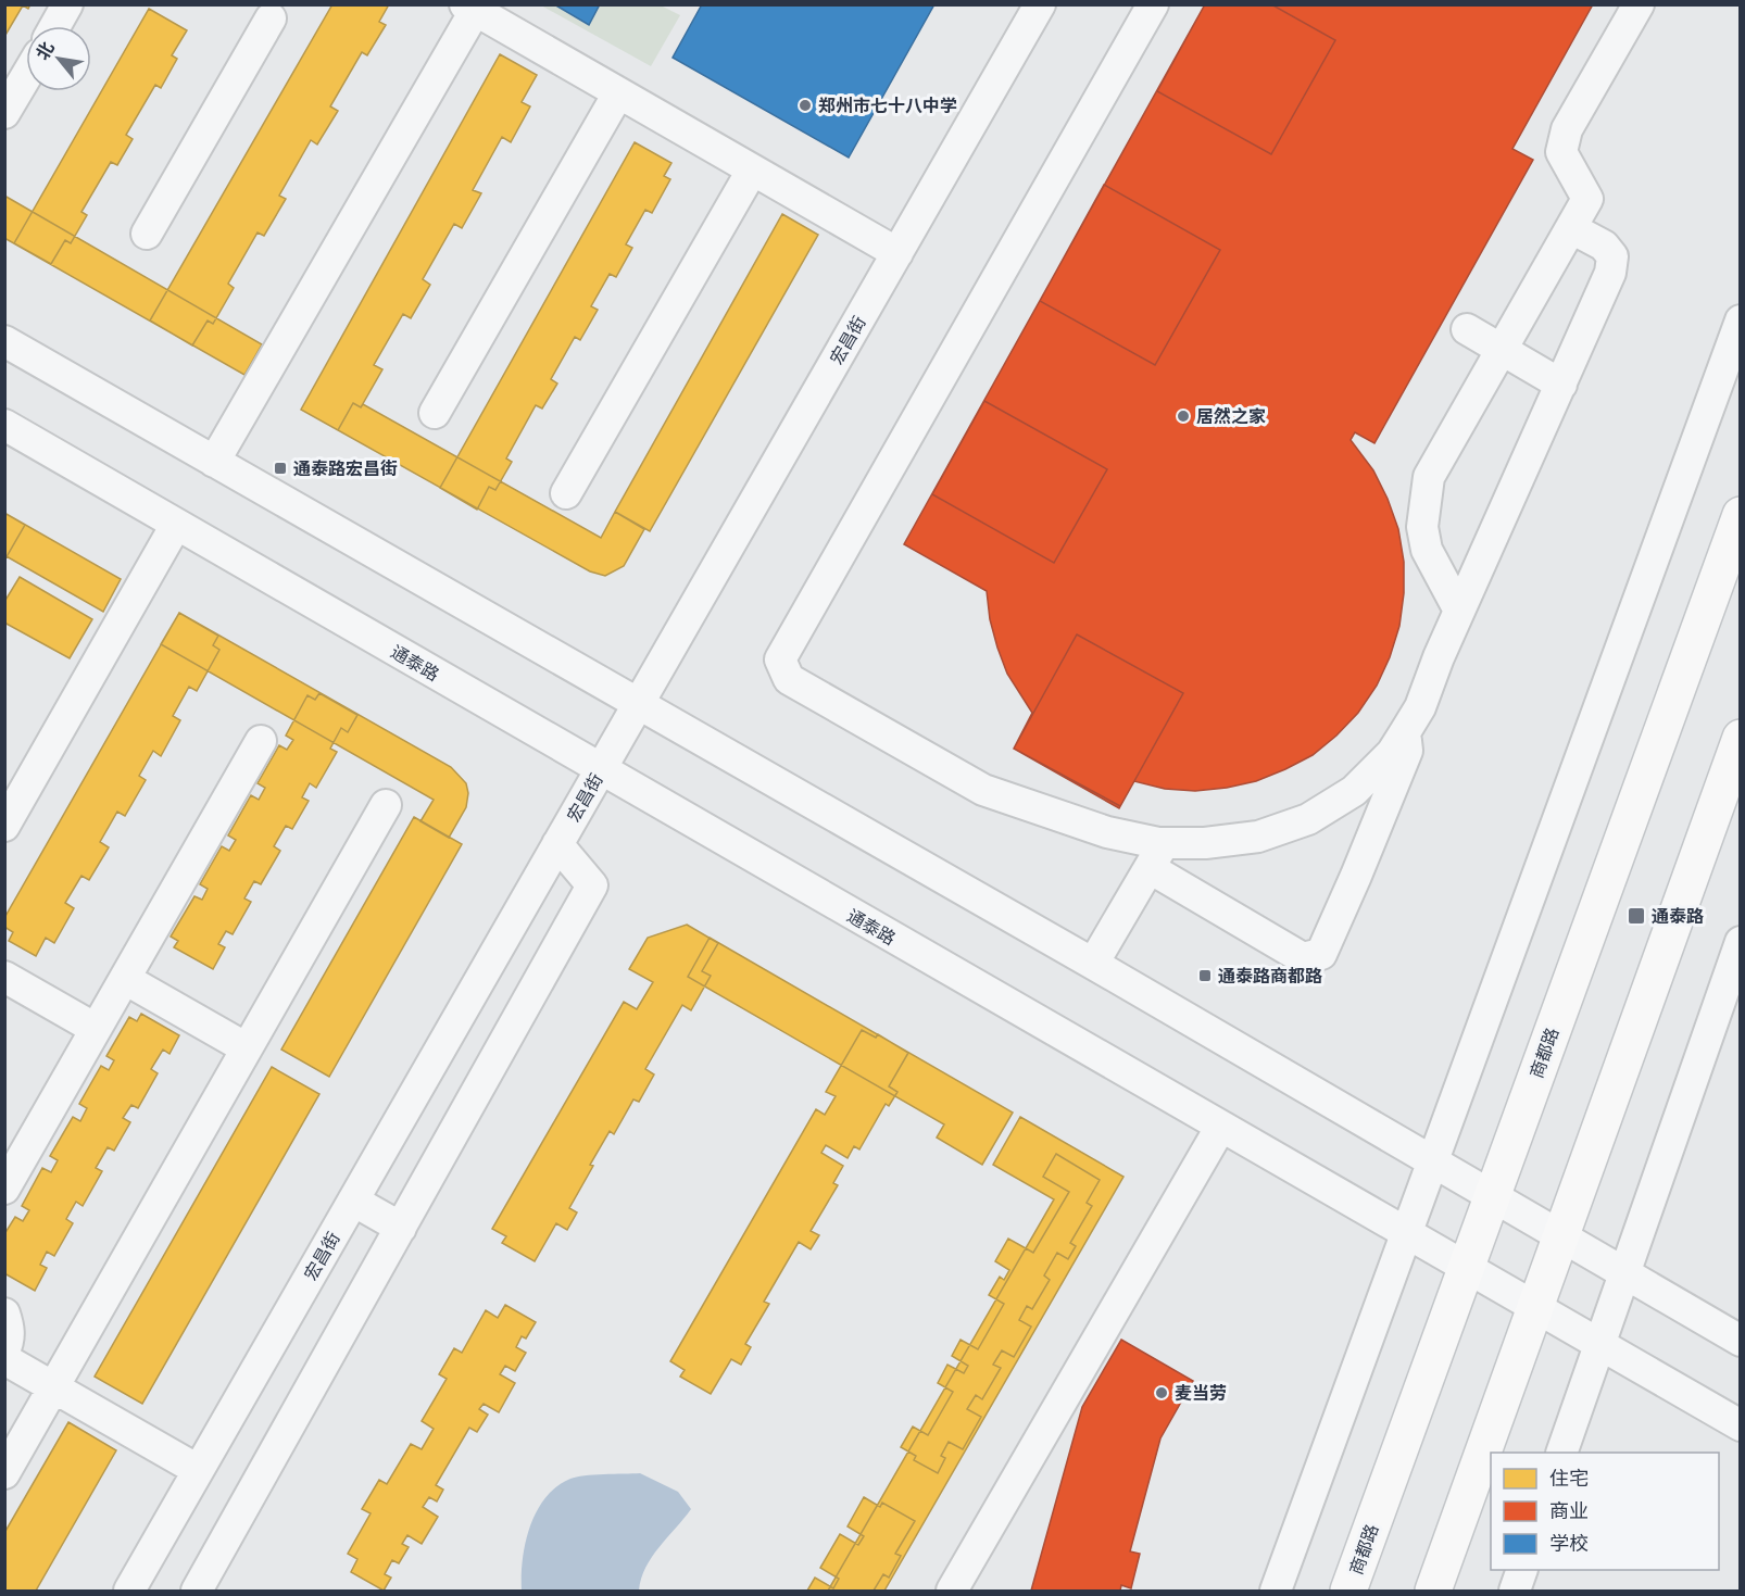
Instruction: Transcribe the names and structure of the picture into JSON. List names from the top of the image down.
{
  "streets": {
    "main road": ["商都路"],
    "street": ["宏昌街", "通泰路"]
  },
  "crossings": [
    ["宏昌街", "通泰路"],
    ["通泰路", "商都路"]
  ],
  "places": {
    "other": ["郑州市七十八中学", "居然之家", "麦当劳"],
    "transit": ["通泰路宏昌街", "通泰路", "通泰路商都路"]
  },
  "legend": ["住宅", "商业", "学校"],
  "north": "top left"
}
